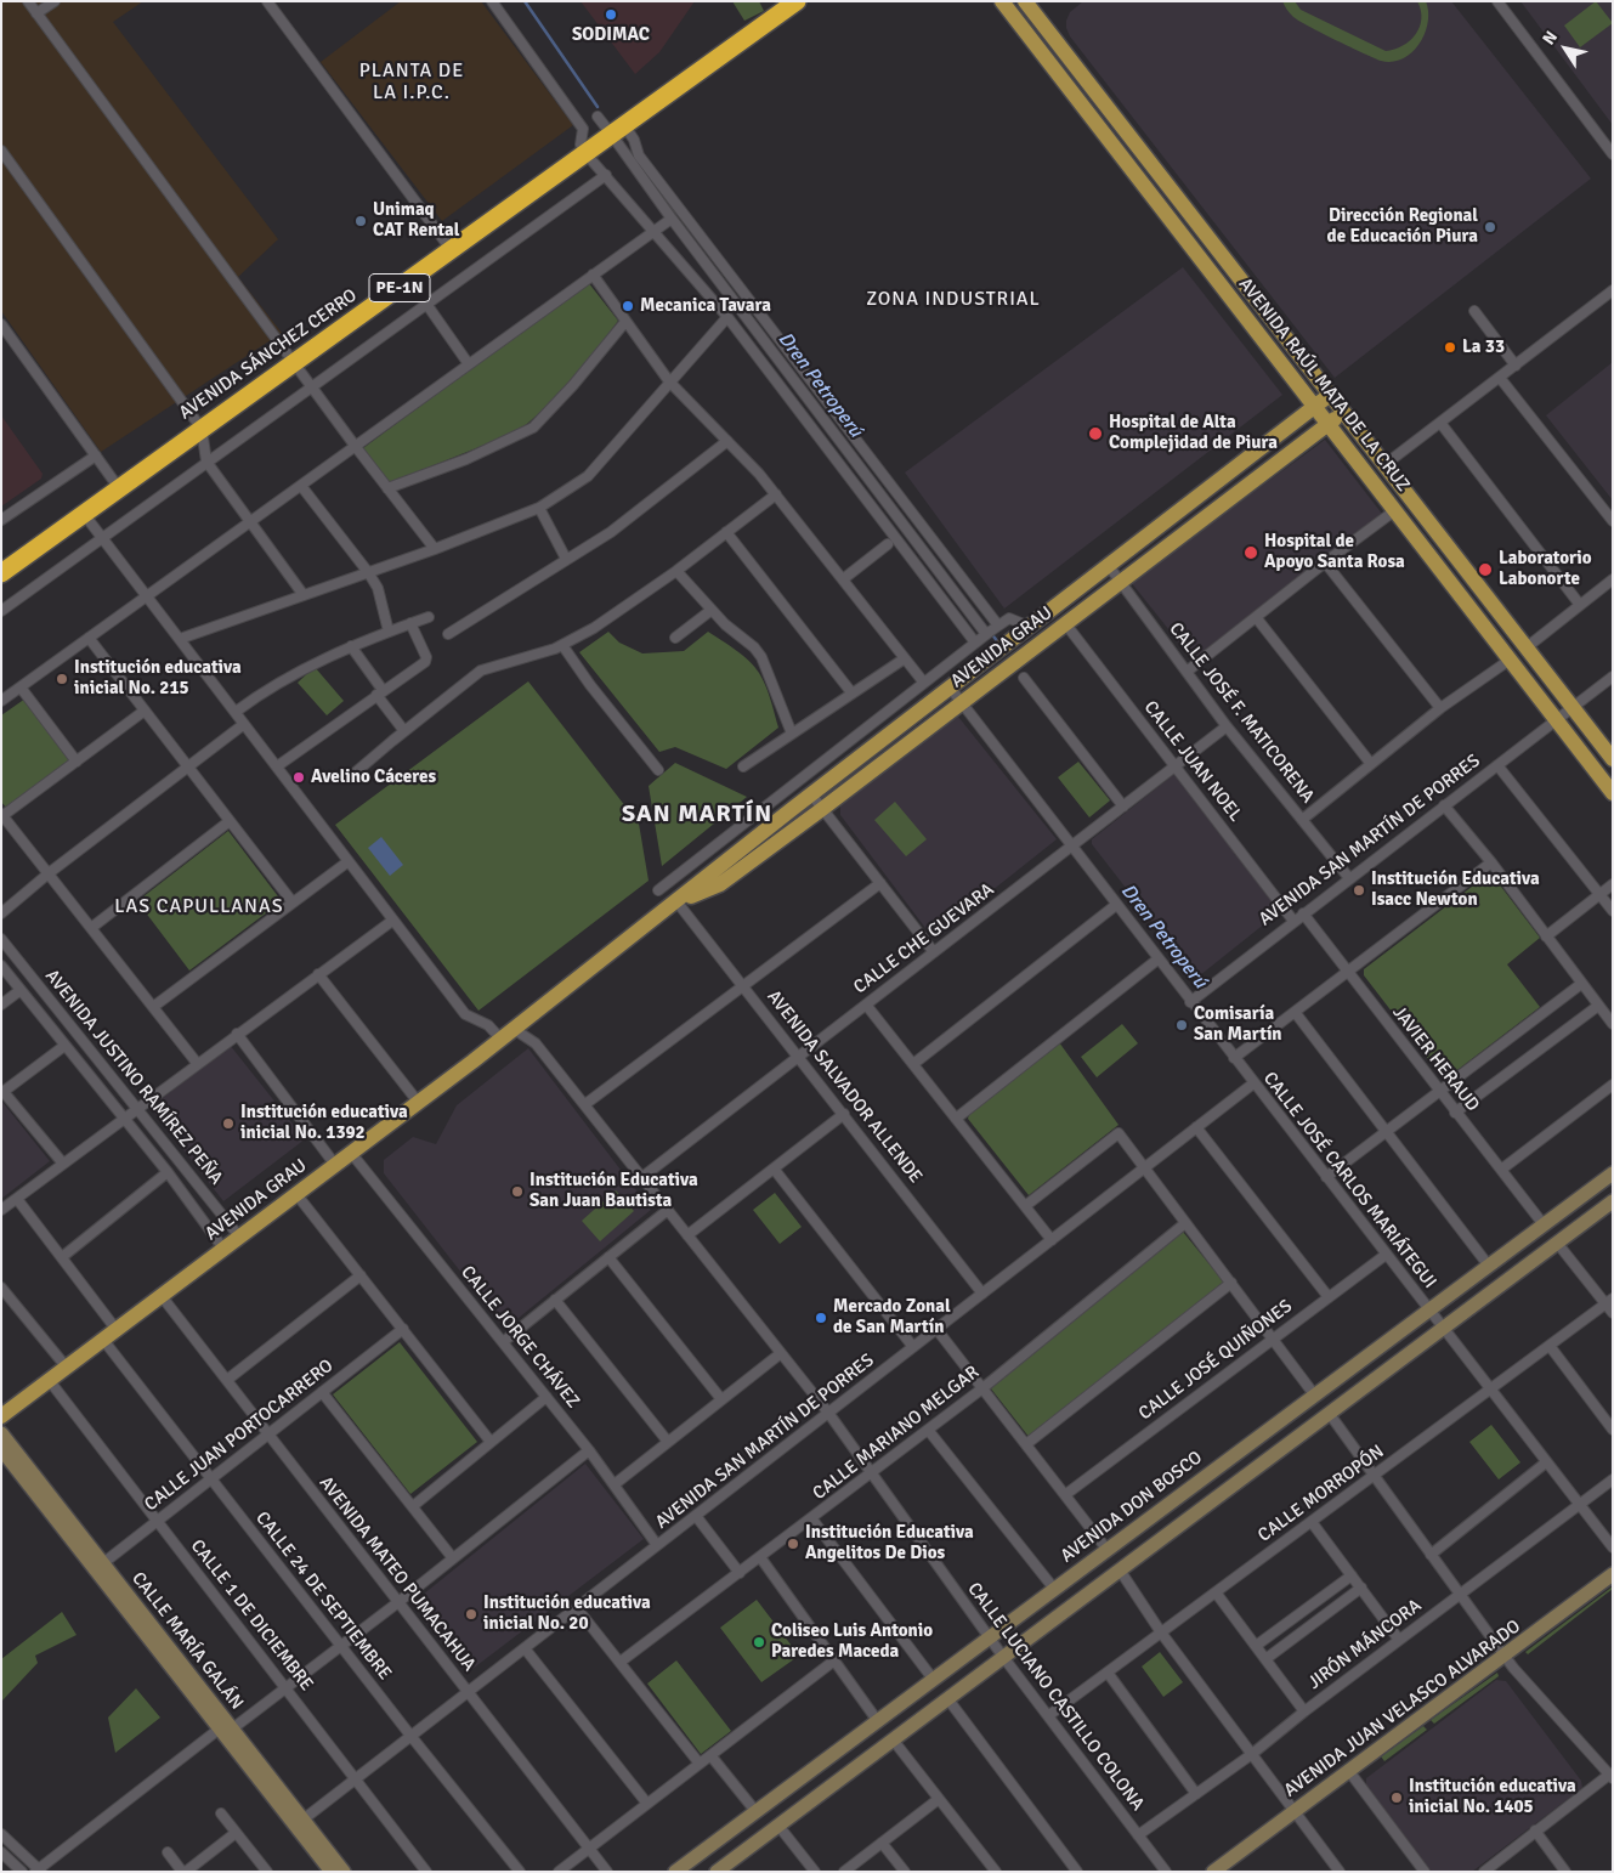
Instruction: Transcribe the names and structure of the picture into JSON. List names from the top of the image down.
{
  "streets": {
    "highway": ["PE-1N", "AVENIDA SÁNCHEZ CERRO"],
    "main road": ["AVENIDA RAÚL MATA DE LA CRUZ", "AVENIDA GRAU"],
    "street": [
      "CALLE JOSÉ F. MATICORENA",
      "CALLE JUAN NOEL",
      "AVENIDA SAN MARTÍN DE PORRES",
      "CALLE CHE GUEVARA",
      "JAVIER HERAUD",
      "AVENIDA JUSTINO RAMÍREZ PEÑA",
      "AVENIDA SALVADOR ALLENDE",
      "CALLE JOSÉ CARLOS MARIÁTEGUI",
      "CALLE JORGE CHÁVEZ",
      "CALLE JOSÉ QUIÑONES",
      "CALLE MARIANO MELGAR",
      "CALLE JUAN PORTOCARRERO",
      "CALLE MORROPÓN",
      "AVENIDA DON BOSCO",
      "AVENIDA MATEO PUMACAHUA",
      "CALLE 24 DE SEPTIEMBRE",
      "CALLE 1 DE DICIEMBRE",
      "CALLE MARÍA GALÁN",
      "JIRÓN MÁNCORA",
      "CALLE LUCIANO CASTILLO COLONA",
      "AVENIDA JUAN VELASCO ALVARADO"
    ]
  },
  "crossings": [
    ["AVENIDA RAÚL MATA DE LA CRUZ", "AVENIDA GRAU"],
    ["AVENIDA RAÚL MATA DE LA CRUZ", "AVENIDA SAN MARTÍN DE PORRES"],
    ["AVENIDA GRAU", "CALLE JOSÉ F. MATICORENA"],
    ["AVENIDA GRAU", "CALLE JUAN NOEL"],
    ["AVENIDA GRAU", "AVENIDA JUSTINO RAMÍREZ PEÑA"],
    ["AVENIDA GRAU", "AVENIDA SALVADOR ALLENDE"],
    ["AVENIDA GRAU", "CALLE JOSÉ CARLOS MARIÁTEGUI"],
    ["AVENIDA GRAU", "CALLE JORGE CHÁVEZ"],
    ["AVENIDA GRAU", "AVENIDA MATEO PUMACAHUA"],
    ["AVENIDA GRAU", "CALLE 24 DE SEPTIEMBRE"],
    ["AVENIDA GRAU", "CALLE 1 DE DICIEMBRE"],
    ["AVENIDA GRAU", "CALLE LUCIANO CASTILLO COLONA"],
    ["CALLE JOSÉ F. MATICORENA", "AVENIDA SAN MARTÍN DE PORRES"],
    ["CALLE JOSÉ F. MATICORENA", "CALLE CHE GUEVARA"],
    ["CALLE JUAN NOEL", "AVENIDA SAN MARTÍN DE PORRES"],
    ["CALLE JUAN NOEL", "CALLE CHE GUEVARA"],
    ["AVENIDA SAN MARTÍN DE PORRES", "JAVIER HERAUD"],
    ["AVENIDA SAN MARTÍN DE PORRES", "AVENIDA SALVADOR ALLENDE"],
    ["AVENIDA SAN MARTÍN DE PORRES", "CALLE JOSÉ CARLOS MARIÁTEGUI"],
    ["AVENIDA SAN MARTÍN DE PORRES", "CALLE JORGE CHÁVEZ"],
    ["AVENIDA SAN MARTÍN DE PORRES", "AVENIDA MATEO PUMACAHUA"],
    ["AVENIDA SAN MARTÍN DE PORRES", "CALLE 24 DE SEPTIEMBRE"],
    ["AVENIDA SAN MARTÍN DE PORRES", "CALLE 1 DE DICIEMBRE"],
    ["AVENIDA SAN MARTÍN DE PORRES", "CALLE MARÍA GALÁN"],
    ["AVENIDA SAN MARTÍN DE PORRES", "CALLE LUCIANO CASTILLO COLONA"],
    ["CALLE CHE GUEVARA", "AVENIDA SALVADOR ALLENDE"],
    ["CALLE CHE GUEVARA", "CALLE JOSÉ CARLOS MARIÁTEGUI"],
    ["CALLE CHE GUEVARA", "CALLE LUCIANO CASTILLO COLONA"],
    ["JAVIER HERAUD", "AVENIDA DON BOSCO"],
    ["CALLE JOSÉ CARLOS MARIÁTEGUI", "CALLE JOSÉ QUIÑONES"],
    ["CALLE JOSÉ CARLOS MARIÁTEGUI", "CALLE MORROPÓN"],
    ["CALLE JOSÉ CARLOS MARIÁTEGUI", "AVENIDA DON BOSCO"],
    ["CALLE JOSÉ CARLOS MARIÁTEGUI", "JIRÓN MÁNCORA"],
    ["CALLE MARIANO MELGAR", "CALLE LUCIANO CASTILLO COLONA"],
    ["CALLE JUAN PORTOCARRERO", "AVENIDA MATEO PUMACAHUA"],
    ["CALLE JUAN PORTOCARRERO", "CALLE 24 DE SEPTIEMBRE"],
    ["CALLE JUAN PORTOCARRERO", "CALLE 1 DE DICIEMBRE"],
    ["CALLE JUAN PORTOCARRERO", "CALLE MARÍA GALÁN"],
    ["CALLE MORROPÓN", "CALLE LUCIANO CASTILLO COLONA"],
    ["AVENIDA DON BOSCO", "CALLE LUCIANO CASTILLO COLONA"],
    ["JIRÓN MÁNCORA", "CALLE LUCIANO CASTILLO COLONA"]
  ],
  "districts": [
    "PLANTA DE LA I.P.C.",
    "ZONA INDUSTRIAL",
    "SAN MARTÍN",
    "LAS CAPULLANAS"
  ],
  "water": ["Dren Petroperú"],
  "places": [
    "SODIMAC",
    "Unimaq CAT Rental",
    "Dirección Regional de Educación Piura",
    "Mecanica Tavara",
    "La 33",
    "Hospital de Alta Complejidad de Piura",
    "Hospital de Apoyo Santa Rosa",
    "Laboratorio Labonorte",
    "Institución educativa inicial No. 215",
    "Avelino Cáceres",
    "Institución Educativa Isacc Newton",
    "Comisaría San Martín",
    "Institución educativa inicial No. 1392",
    "Institución Educativa San Juan Bautista",
    "Mercado Zonal de San Martín",
    "Institución Educativa Angelitos De Dios",
    "Institución educativa inicial No. 20",
    "Coliseo Luis Antonio Paredes Maceda",
    "Institución educativa inicial No. 1405"
  ],
  "north": "top left"
}
